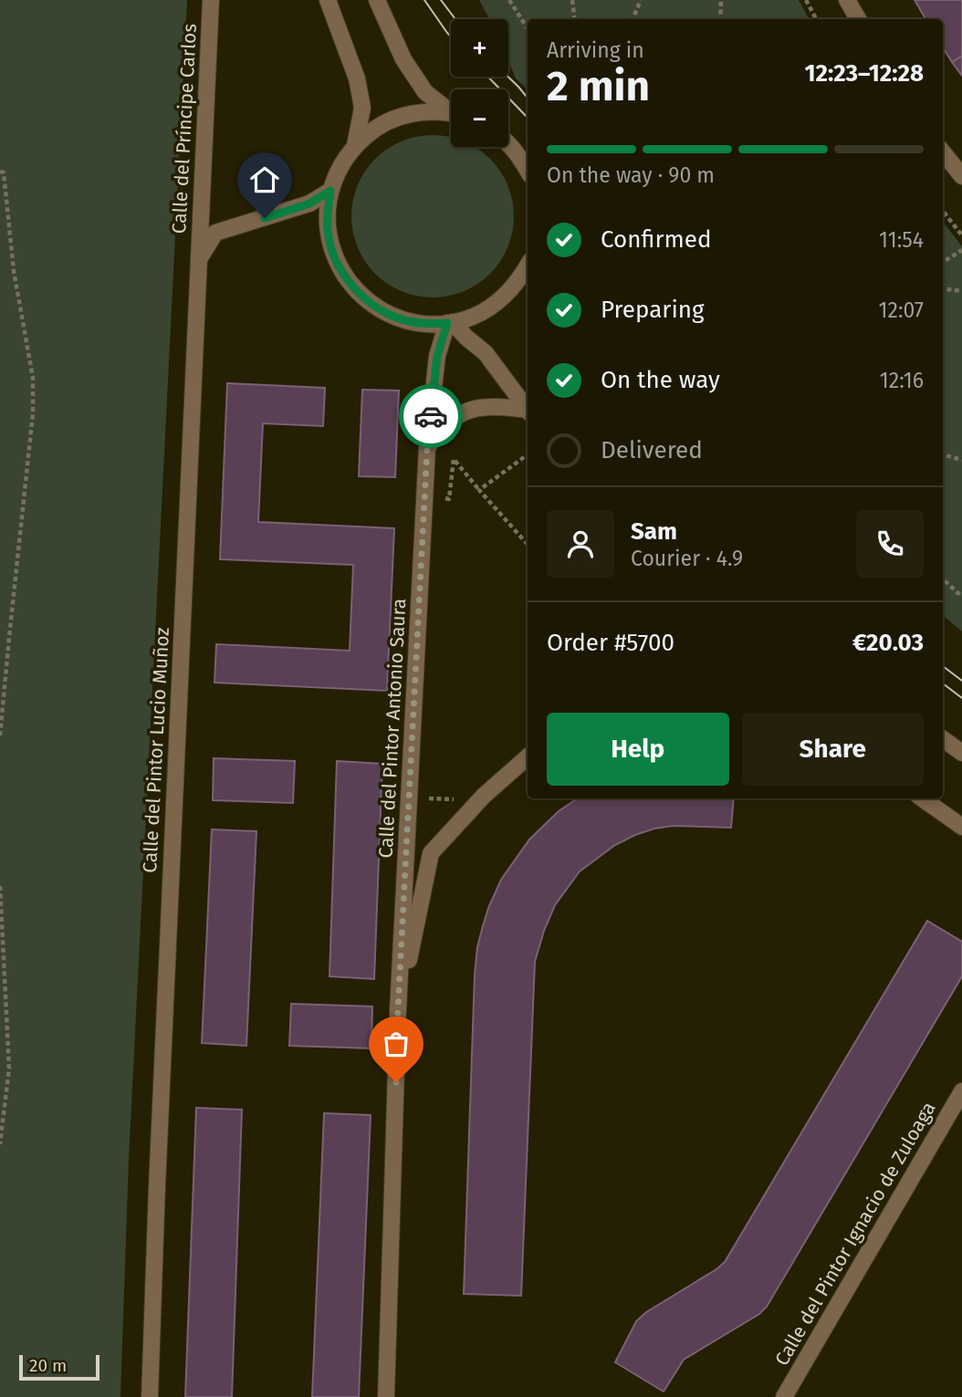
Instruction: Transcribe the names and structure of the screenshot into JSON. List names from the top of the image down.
{
  "streets": {
    "street": [
      "Calle del Príncipe Carlos",
      "Calle del Pintor Antonio Saura",
      "Calle del Pintor Lucio Muñoz",
      "Calle del Pintor Ignacio de Zuloaga"
    ]
  },
  "crossings": [
    ["Calle del Príncipe Carlos", "Calle del Pintor Lucio Muñoz"]
  ],
  "scale_bar": "20 m",
  "page": {
    "map_buttons": ["+", "−"],
    "heading": ["2 min", "Arriving in", "12:23–12:28"],
    "panel": [
      "Sam",
      "Courier · 4.9",
      "Order #5700",
      "€20.03"
    ],
    "bar": "On the way · 90 m",
    "list": [
      ["Confirmed", "11:54"],
      ["Preparing", "12:07"],
      ["On the way", "12:16"],
      "Delivered"
    ],
    "buttons": ["Help", "Share"],
    "scale": "20 m"
  }
}
